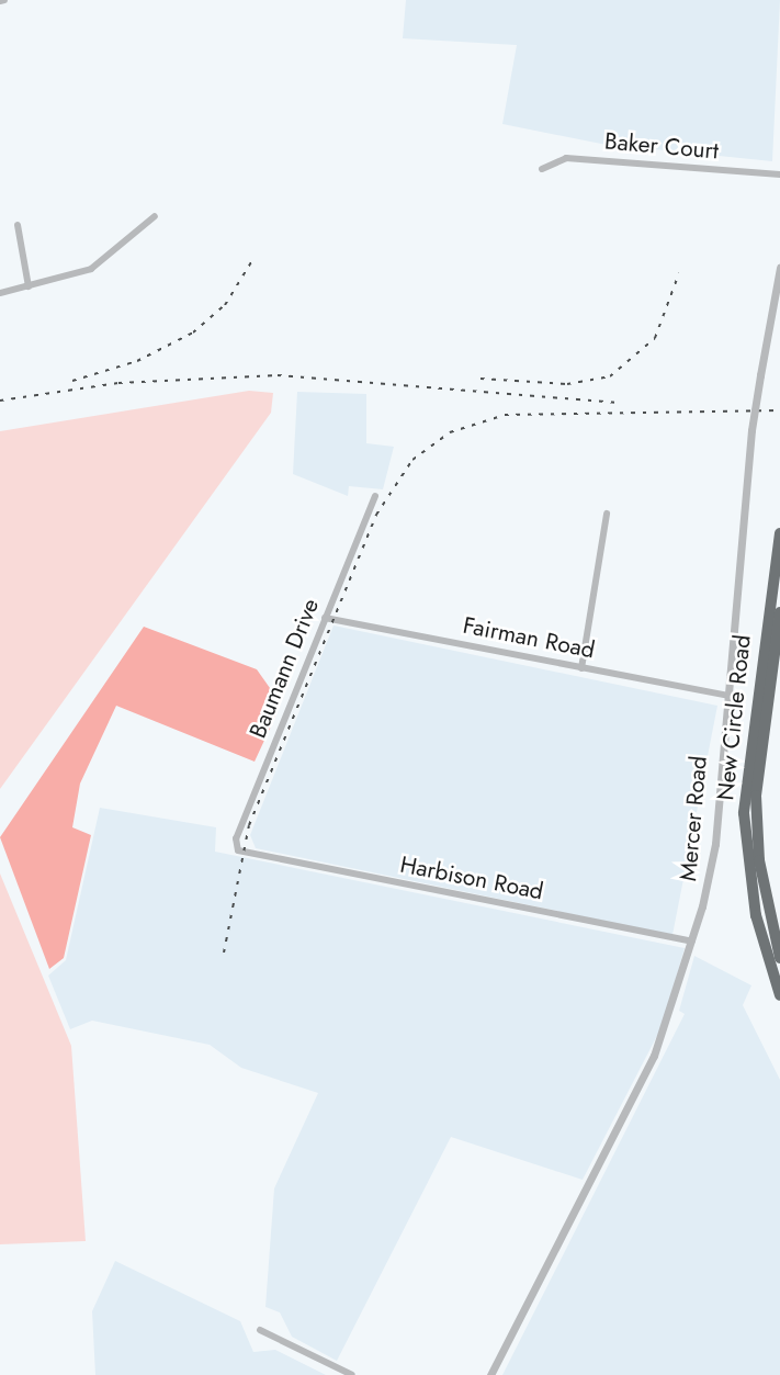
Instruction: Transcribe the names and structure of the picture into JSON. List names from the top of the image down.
{
  "streets": {
    "highway": ["New Circle Road"],
    "street": [
      "Baker Court",
      "Fairman Road",
      "Baumann Drive",
      "Mercer Road",
      "Harbison Road"
    ]
  },
  "crossings": [
    ["Fairman Road", "Baumann Drive"],
    ["Fairman Road", "Mercer Road"],
    ["Baumann Drive", "Harbison Road"],
    ["Mercer Road", "Harbison Road"]
  ]
}
